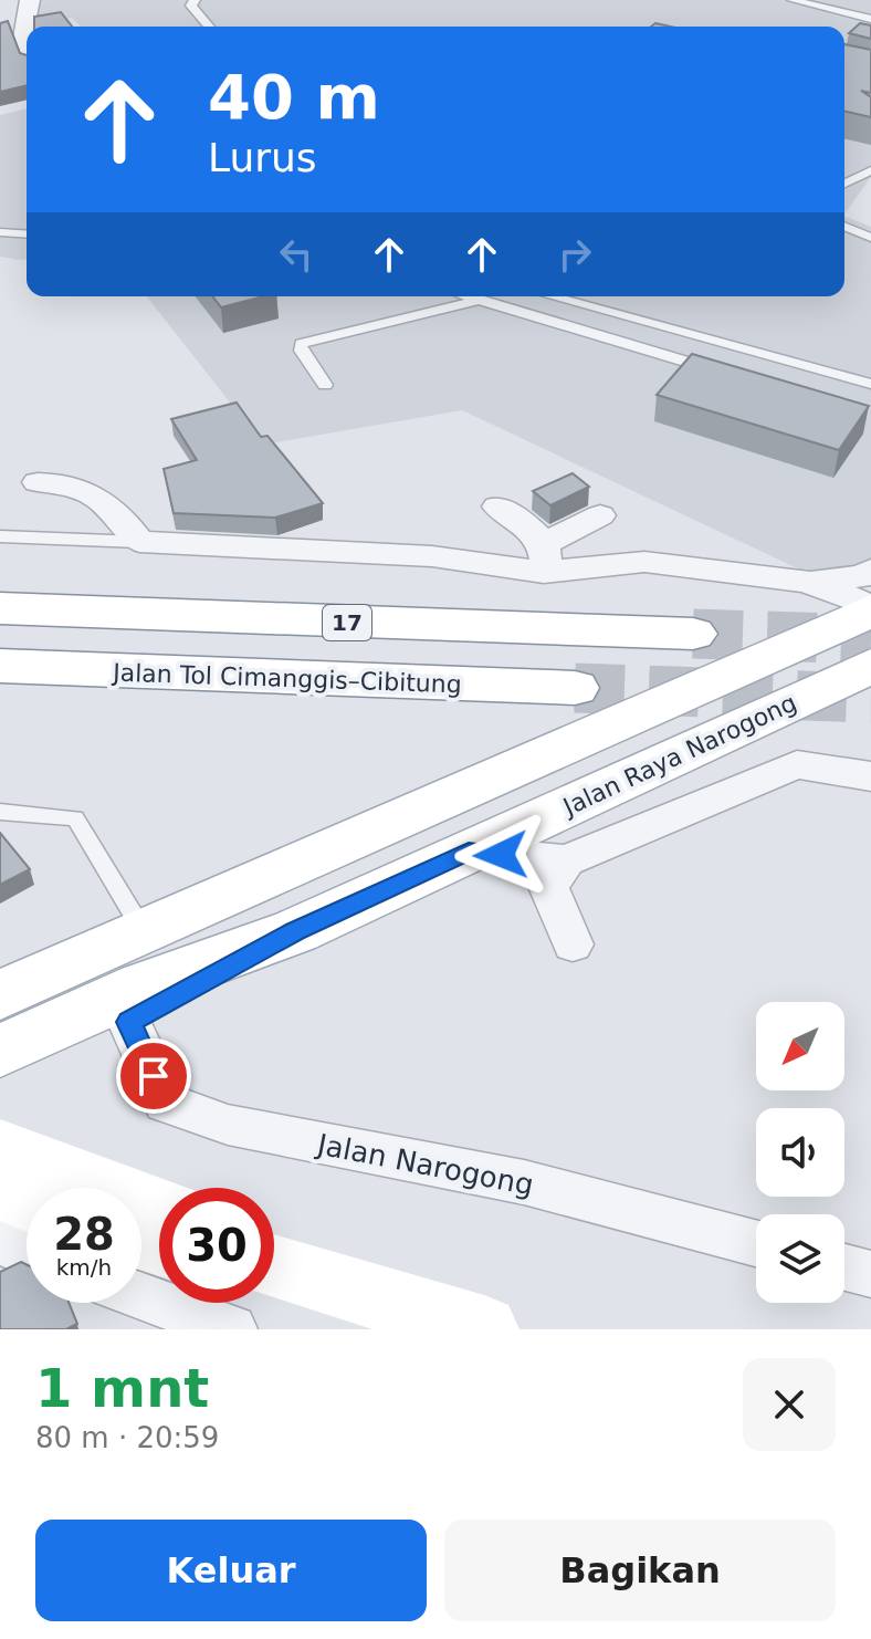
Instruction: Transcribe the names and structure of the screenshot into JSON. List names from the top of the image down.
{
  "streets": {
    "main road": ["17", "Jalan Tol Cimanggis–Cibitung", "Jalan Raya Narogong"],
    "street": ["Jalan Narogong"]
  },
  "north": "bottom left",
  "page": {
    "turn": ["40 m", "Lurus"],
    "speed": "28 km/h",
    "limit": "30",
    "heading": ["1 mnt", "80 m · 20:59"],
    "buttons": ["Keluar", "Bagikan"]
  }
}
